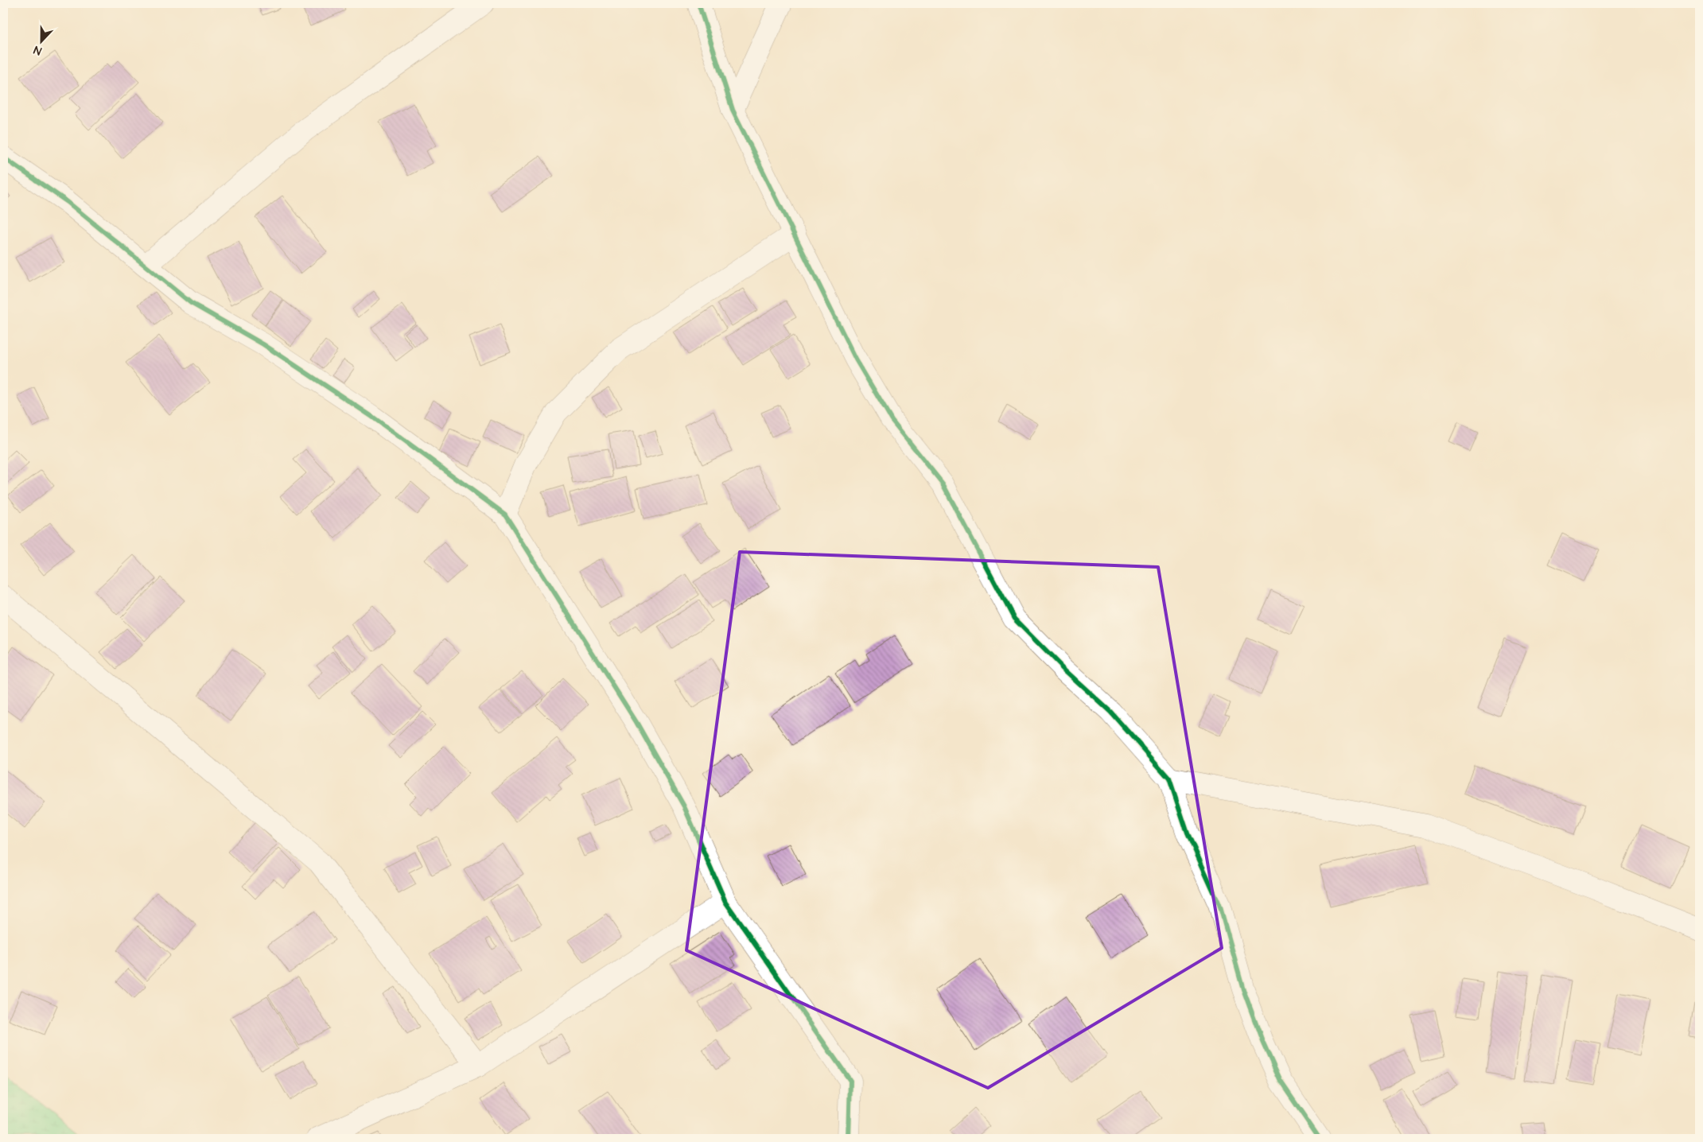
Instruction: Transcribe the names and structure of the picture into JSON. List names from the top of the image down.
{
  "north": "bottom"
}
